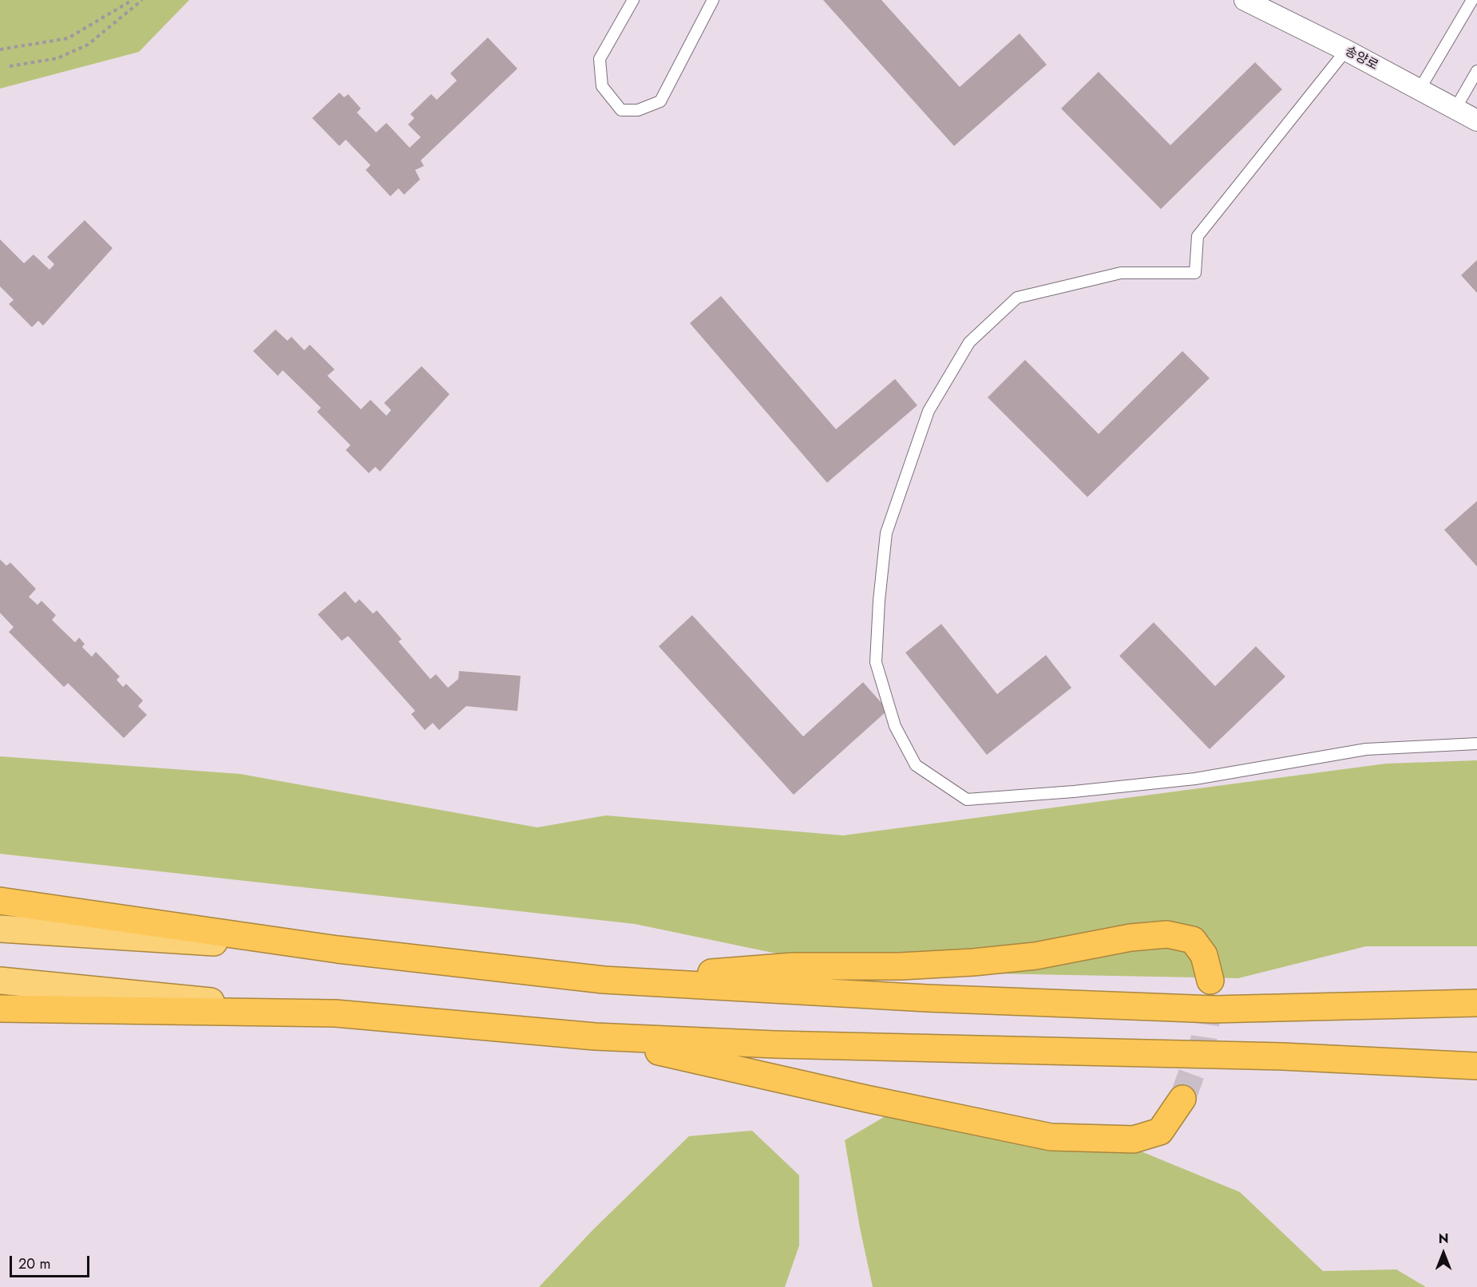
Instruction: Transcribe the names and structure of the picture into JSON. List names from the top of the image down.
{
  "streets": {
    "street": ["송양로"]
  },
  "scale_bar": "20 m",
  "north": "top"
}
